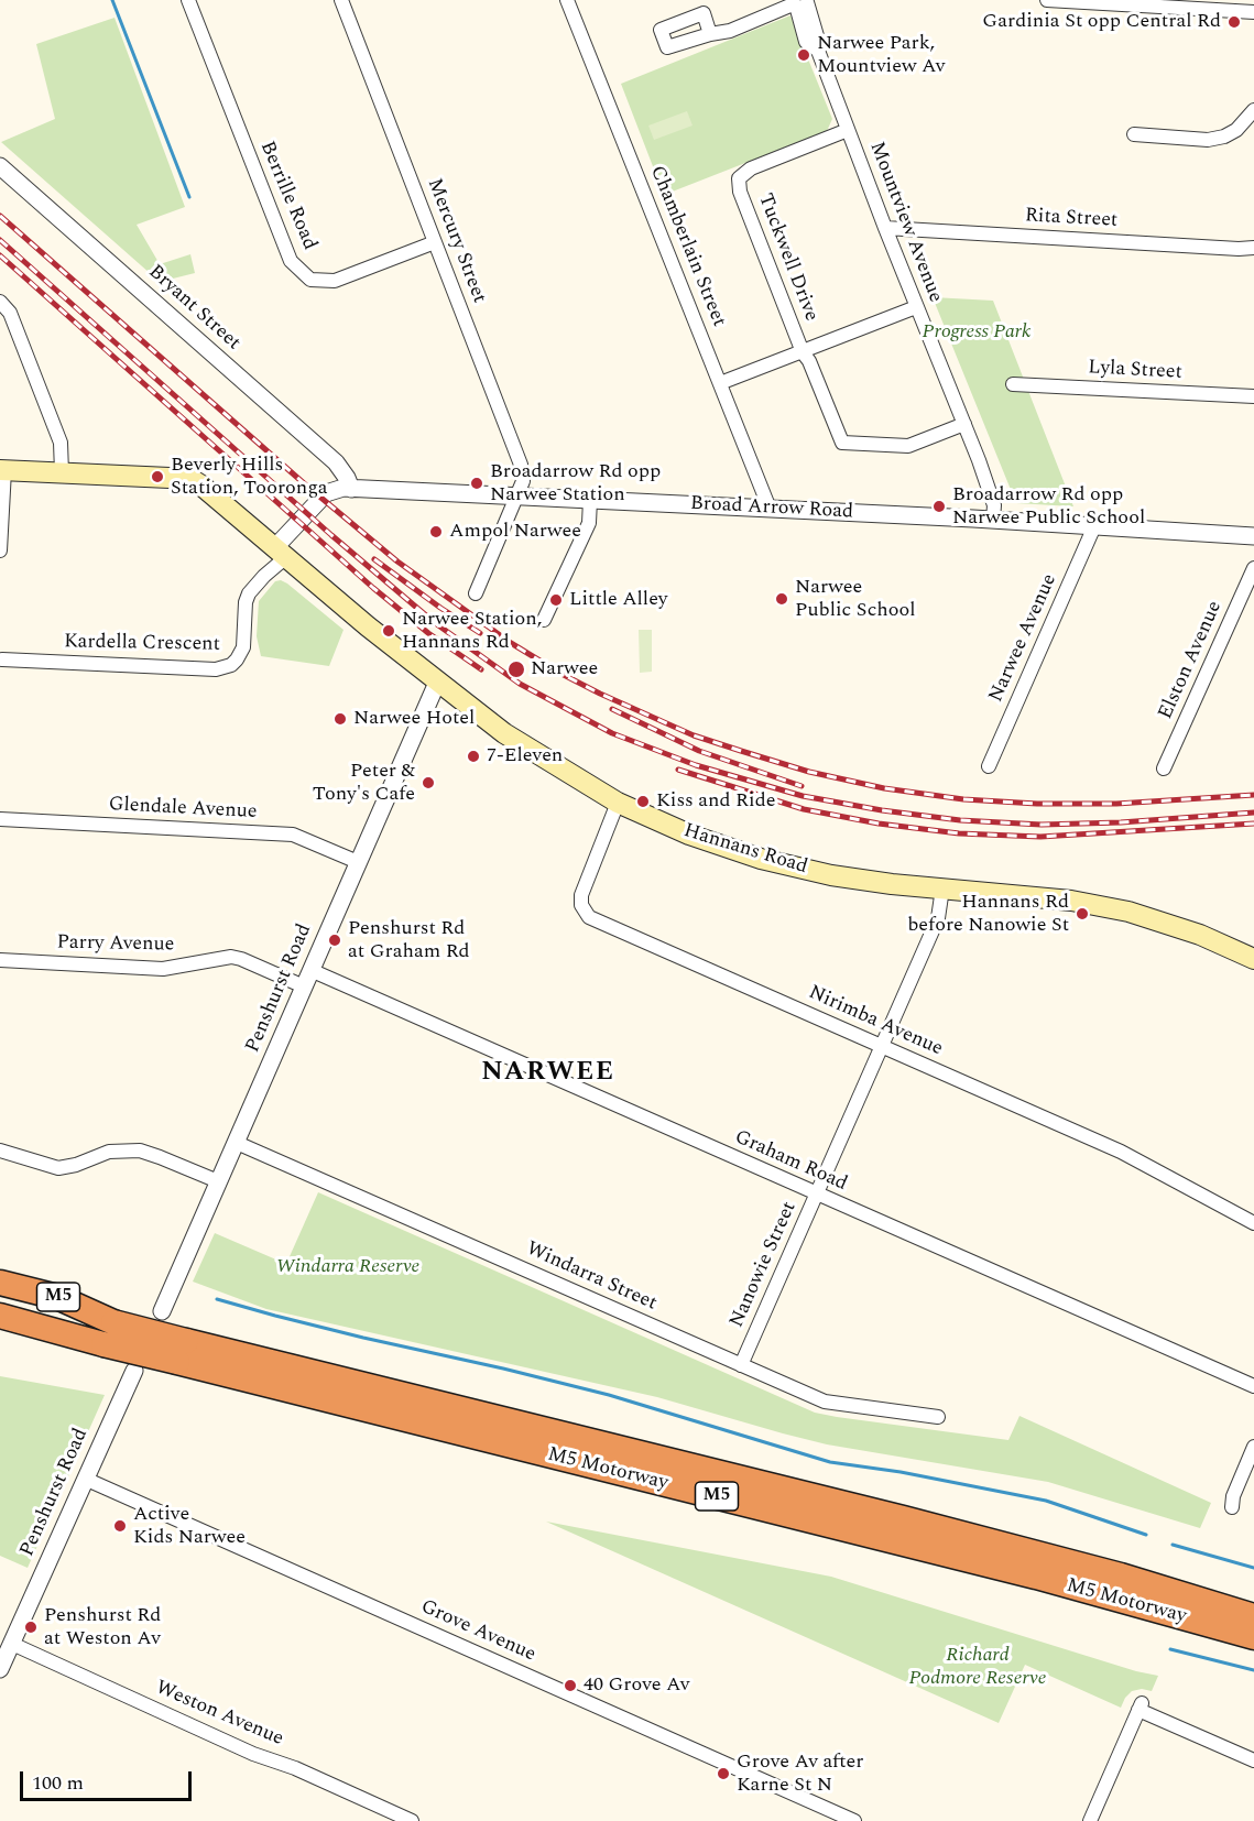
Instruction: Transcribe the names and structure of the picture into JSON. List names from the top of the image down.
{
  "streets": {
    "highway": ["M5", "M5 Motorway"],
    "main road": ["Hannans Road"],
    "street": [
      "Berrille Road",
      "Rita Street",
      "Mountview Avenue",
      "Mercury Street",
      "Chamberlain Street",
      "Tuckwell Drive",
      "Bryant Street",
      "Lyla Street",
      "Broad Arrow Road",
      "Narwee Avenue",
      "Kardella Crescent",
      "Elston Avenue",
      "Glendale Avenue",
      "Parry Avenue",
      "Penshurst Road",
      "Nirimba Avenue",
      "Graham Road",
      "Nanowie Street",
      "Windarra Street",
      "Grove Avenue",
      "Weston Avenue"
    ]
  },
  "crossings": [
    ["Berrille Road", "Mercury Street"],
    ["Rita Street", "Mountview Avenue"],
    ["Mountview Avenue", "Tuckwell Drive"],
    ["Mountview Avenue", "Broad Arrow Road"],
    ["Mercury Street", "Broad Arrow Road"],
    ["Chamberlain Street", "Broad Arrow Road"],
    ["Bryant Street", "Broad Arrow Road"],
    ["Broad Arrow Road", "Narwee Avenue"],
    ["Broad Arrow Road", "Kardella Crescent"],
    ["Broad Arrow Road", "Hannans Road"],
    ["Kardella Crescent", "Hannans Road"],
    ["Glendale Avenue", "Penshurst Road"],
    ["Hannans Road", "Penshurst Road"],
    ["Hannans Road", "Nirimba Avenue"],
    ["Hannans Road", "Nanowie Street"],
    ["Parry Avenue", "Penshurst Road"],
    ["Parry Avenue", "Graham Road"],
    ["Penshurst Road", "Graham Road"],
    ["Penshurst Road", "Windarra Street"],
    ["Penshurst Road", "Grove Avenue"],
    ["Penshurst Road", "Weston Avenue"],
    ["Nirimba Avenue", "Nanowie Street"],
    ["Graham Road", "Nanowie Street"],
    ["Nanowie Street", "Windarra Street"],
    ["M5", "M5 Motorway"]
  ],
  "districts": ["NARWEE"],
  "parks": ["Progress Park", "Windarra Reserve", "Richard Podmore Reserve"],
  "places": [
    "Gardinia St opp Central Rd",
    "Narwee Park, Mountview Av",
    "Beverly Hills Station, Tooronga",
    "Broadarrow Rd opp Narwee Station",
    "Broadarrow Rd opp Narwee Public School",
    "Ampol Narwee",
    "Narwee Public School",
    "Little Alley",
    "Narwee Station, Hannans Rd",
    "Narwee",
    "Narwee Hotel",
    "7-Eleven",
    "Peter & Tony's Cafe",
    "Kiss and Ride",
    "Hannans Rd before Nanowie St",
    "Penshurst Rd at Graham Rd",
    "Active Kids Narwee",
    "Penshurst Rd at Weston Av",
    "40 Grove Av",
    "Grove Av after Karne St N"
  ],
  "scale_bar": "100 m"
}
